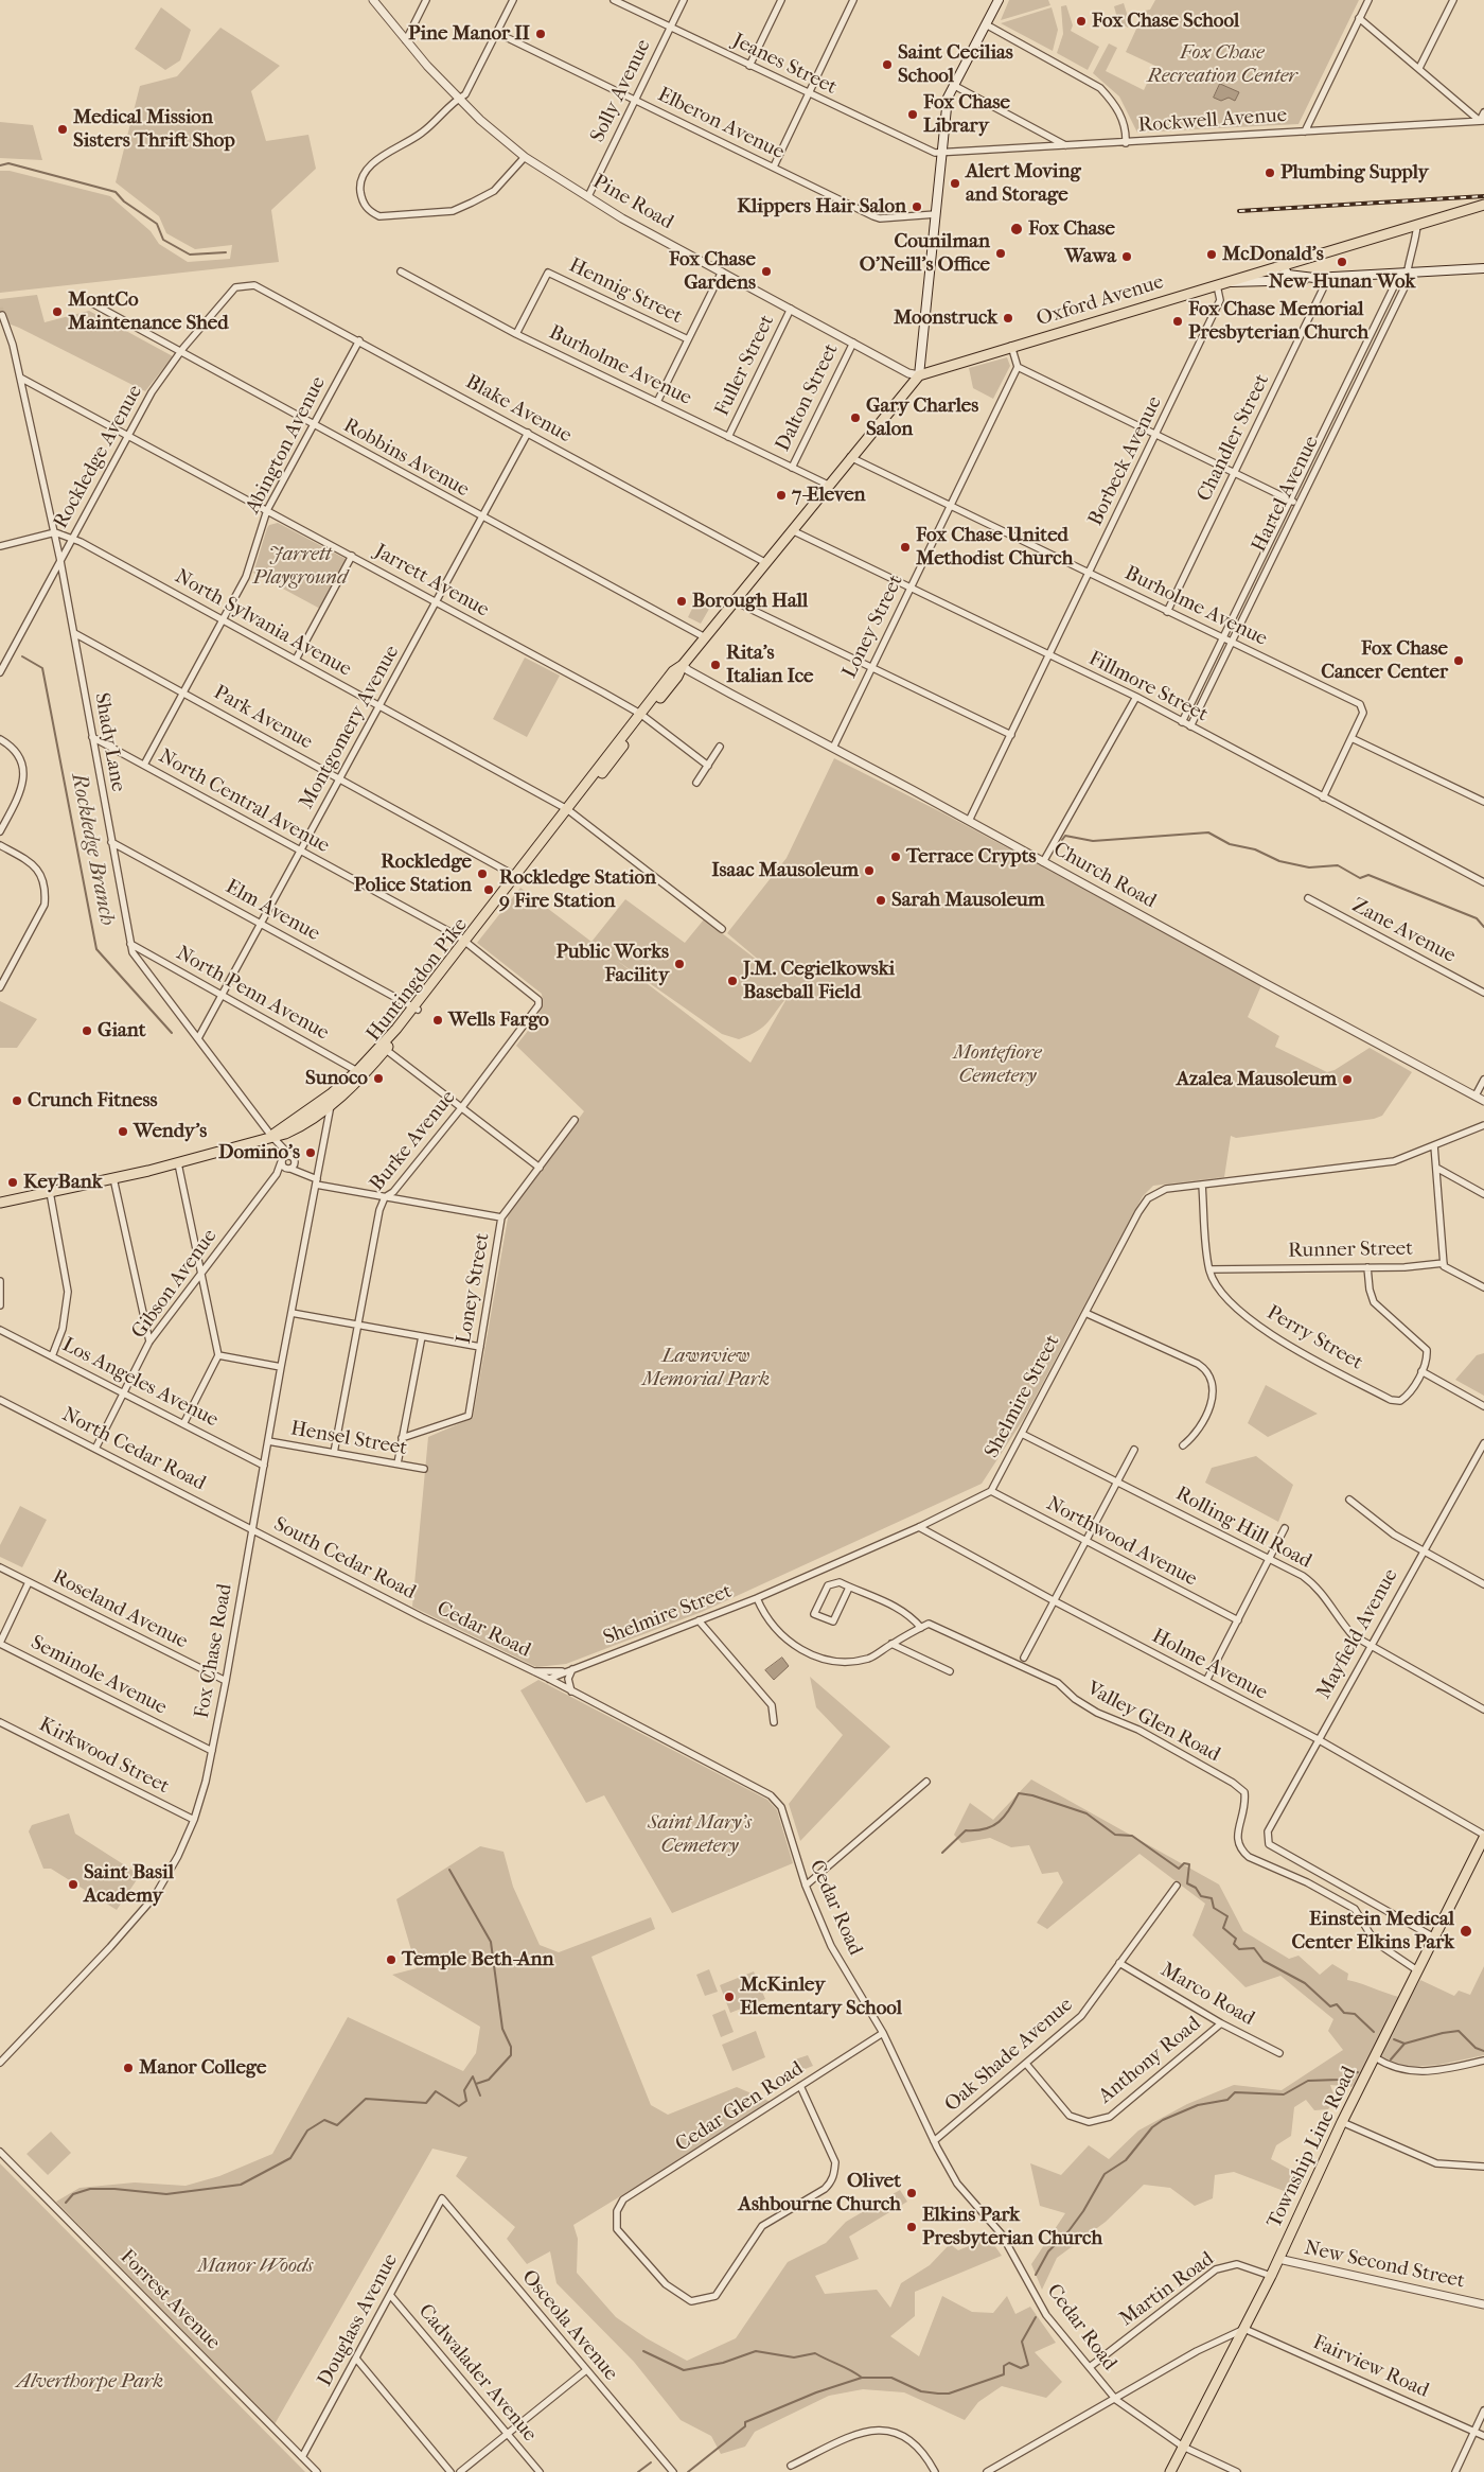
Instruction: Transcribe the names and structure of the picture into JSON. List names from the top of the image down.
{
  "streets": {
    "main road": ["Oxford Avenue", "Huntingdon Pike", "Township Line Road"],
    "street": [
      "Jeanes Street",
      "Solly Avenue",
      "Rockwell Avenue",
      "Elberon Avenue",
      "Pine Road",
      "Hennig Street",
      "Burholme Avenue",
      "Fuller Street",
      "Dalton Street",
      "Blake Avenue",
      "Chandler Street",
      "Abington Avenue",
      "Rockledge Avenue",
      "Robbins Avenue",
      "Borbeck Avenue",
      "Hartel Avenue",
      "Jarrett Avenue",
      "North Sylvania Avenue",
      "Loney Street",
      "Fillmore Street",
      "Park Avenue",
      "Montgomery Avenue",
      "Shady Lane",
      "North Central Avenue",
      "Church Road",
      "Elm Avenue",
      "Zane Avenue",
      "North Penn Avenue",
      "Burke Avenue",
      "Runner Street",
      "Gibson Avenue",
      "Perry Street",
      "Los Angeles Avenue",
      "Shelmire Street",
      "Hensel Street",
      "North Cedar Road",
      "Rolling Hill Road",
      "Northwood Avenue",
      "South Cedar Road",
      "Roseland Avenue",
      "Cedar Road",
      "Mayfield Avenue",
      "Fox Chase Road",
      "Holme Avenue",
      "Seminole Avenue",
      "Valley Glen Road",
      "Kirkwood Street",
      "Marco Road",
      "Oak Shade Avenue",
      "Anthony Road",
      "Cedar Glen Road",
      "New Second Street",
      "Martin Road",
      "Forrest Avenue",
      "Douglass Avenue",
      "Osceola Avenue",
      "Fairview Road",
      "Cadwalader Avenue"
    ]
  },
  "crossings": [
    ["Jeanes Street", "Solly Avenue"],
    ["Jeanes Street", "Rockwell Avenue"],
    ["Solly Avenue", "Elberon Avenue"],
    ["Solly Avenue", "Pine Road"],
    ["Pine Road", "Oxford Avenue"],
    ["Pine Road", "Fuller Street"],
    ["Pine Road", "Dalton Street"],
    ["Hennig Street", "Burholme Avenue"],
    ["Oxford Avenue", "Borbeck Avenue"],
    ["Oxford Avenue", "Hartel Avenue"],
    ["Burholme Avenue", "Fuller Street"],
    ["Burholme Avenue", "Dalton Street"],
    ["Burholme Avenue", "Chandler Street"],
    ["Burholme Avenue", "Borbeck Avenue"],
    ["Burholme Avenue", "Hartel Avenue"],
    ["Burholme Avenue", "Loney Street"],
    ["Burholme Avenue", "Fillmore Street"],
    ["Blake Avenue", "Abington Avenue"],
    ["Blake Avenue", "Rockledge Avenue"],
    ["Blake Avenue", "Montgomery Avenue"],
    ["Blake Avenue", "Huntingdon Pike"],
    ["Abington Avenue", "Robbins Avenue"],
    ["Abington Avenue", "Jarrett Avenue"],
    ["Abington Avenue", "North Sylvania Avenue"],
    ["Abington Avenue", "Park Avenue"],
    ["Abington Avenue", "North Central Avenue"],
    ["Rockledge Avenue", "Robbins Avenue"],
    ["Rockledge Avenue", "Jarrett Avenue"],
    ["Rockledge Avenue", "North Sylvania Avenue"],
    ["Rockledge Avenue", "Shady Lane"],
    ["Robbins Avenue", "Montgomery Avenue"],
    ["Robbins Avenue", "Huntingdon Pike"],
    ["Borbeck Avenue", "Fillmore Street"],
    ["Borbeck Avenue", "Church Road"],
    ["Hartel Avenue", "Fillmore Street"],
    ["Jarrett Avenue", "Montgomery Avenue"],
    ["Jarrett Avenue", "Shady Lane"],
    ["Jarrett Avenue", "Huntingdon Pike"],
    ["North Sylvania Avenue", "Montgomery Avenue"],
    ["North Sylvania Avenue", "Shady Lane"],
    ["North Sylvania Avenue", "Huntingdon Pike"],
    ["Loney Street", "Fillmore Street"],
    ["Loney Street", "Church Road"],
    ["Fillmore Street", "Huntingdon Pike"],
    ["Park Avenue", "Montgomery Avenue"],
    ["Park Avenue", "Shady Lane"],
    ["Park Avenue", "Huntingdon Pike"],
    ["Montgomery Avenue", "Shady Lane"],
    ["Montgomery Avenue", "North Central Avenue"],
    ["Montgomery Avenue", "Elm Avenue"],
    ["Montgomery Avenue", "North Penn Avenue"],
    ["Shady Lane", "North Central Avenue"],
    ["Shady Lane", "Elm Avenue"],
    ["Shady Lane", "Huntingdon Pike"],
    ["Shady Lane", "North Penn Avenue"],
    ["North Central Avenue", "Huntingdon Pike"],
    ["North Central Avenue", "Burke Avenue"],
    ["Church Road", "Huntingdon Pike"],
    ["Elm Avenue", "Huntingdon Pike"],
    ["Huntingdon Pike", "North Penn Avenue"],
    ["Huntingdon Pike", "Fox Chase Road"],
    ["Burke Avenue", "Hensel Street"],
    ["Runner Street", "Perry Street"],
    ["Gibson Avenue", "Los Angeles Avenue"],
    ["Gibson Avenue", "North Cedar Road"],
    ["Perry Street", "Shelmire Street"],
    ["Los Angeles Avenue", "Fox Chase Road"],
    ["Shelmire Street", "Rolling Hill Road"],
    ["Shelmire Street", "Northwood Avenue"],
    ["Shelmire Street", "Cedar Road"],
    ["Shelmire Street", "Holme Avenue"],
    ["Hensel Street", "Fox Chase Road"],
    ["North Cedar Road", "South Cedar Road"],
    ["North Cedar Road", "Fox Chase Road"],
    ["Rolling Hill Road", "Mayfield Avenue"],
    ["South Cedar Road", "Cedar Road"],
    ["South Cedar Road", "Fox Chase Road"],
    ["Roseland Avenue", "Fox Chase Road"],
    ["Cedar Road", "Oak Shade Avenue"],
    ["Cedar Road", "Cedar Glen Road"],
    ["Cedar Road", "Township Line Road"],
    ["Cedar Road", "Martin Road"],
    ["Mayfield Avenue", "Holme Avenue"],
    ["Mayfield Avenue", "Township Line Road"],
    ["Fox Chase Road", "Seminole Avenue"],
    ["Fox Chase Road", "Kirkwood Street"],
    ["Holme Avenue", "Township Line Road"],
    ["Valley Glen Road", "Township Line Road"],
    ["Marco Road", "Oak Shade Avenue"],
    ["Marco Road", "Anthony Road"],
    ["Oak Shade Avenue", "Anthony Road"],
    ["Township Line Road", "New Second Street"],
    ["Township Line Road", "Martin Road"],
    ["Township Line Road", "Fairview Road"],
    ["Forrest Avenue", "Douglass Avenue"],
    ["Douglass Avenue", "Osceola Avenue"],
    ["Douglass Avenue", "Cadwalader Avenue"]
  ],
  "water": ["Rockledge Branch"],
  "parks": [
    "Fox Chase Recreation Center",
    "Jarrett Playground",
    "Montefiore Cemetery",
    "Lawnview Memorial Park",
    "Saint Mary's Cemetery",
    "Manor Woods",
    "Alverthorpe Park"
  ],
  "places": [
    "Fox Chase School",
    "Pine Manor II",
    "Saint Cecilias School",
    "Fox Chase Library",
    "Medical Mission Sisters Thrift Shop",
    "Plumbing Supply",
    "Alert Moving and Storage",
    "Klippers Hair Salon",
    "Fox Chase",
    "Counilman O'Neill's Office",
    "McDonald's",
    "Wawa",
    "New Hunan Wok",
    "Fox Chase Gardens",
    "MontCo Maintenance Shed",
    "Moonstruck",
    "Fox Chase Memorial Presbyterian Church",
    "Gary Charles Salon",
    "7-Eleven",
    "Fox Chase United Methodist Church",
    "Borough Hall",
    "Fox Chase Cancer Center",
    "Rita's Italian Ice",
    "Terrace Crypts",
    "Isaac Mausoleum",
    "Rockledge Police Station",
    "Rockledge Station 9 Fire Station",
    "Sarah Mausoleum",
    "Public Works Facility",
    "J.M. Cegielkowski Baseball Field",
    "Wells Fargo",
    "Giant",
    "Sunoco",
    "Azalea Mausoleum",
    "Crunch Fitness",
    "Wendy's",
    "Domino's",
    "KeyBank",
    "Saint Basil Academy",
    "Einstein Medical Center Elkins Park",
    "Temple Beth-Ann",
    "McKinley Elementary School",
    "Manor College",
    "Olivet Ashbourne Church",
    "Elkins Park Presbyterian Church"
  ]
}
